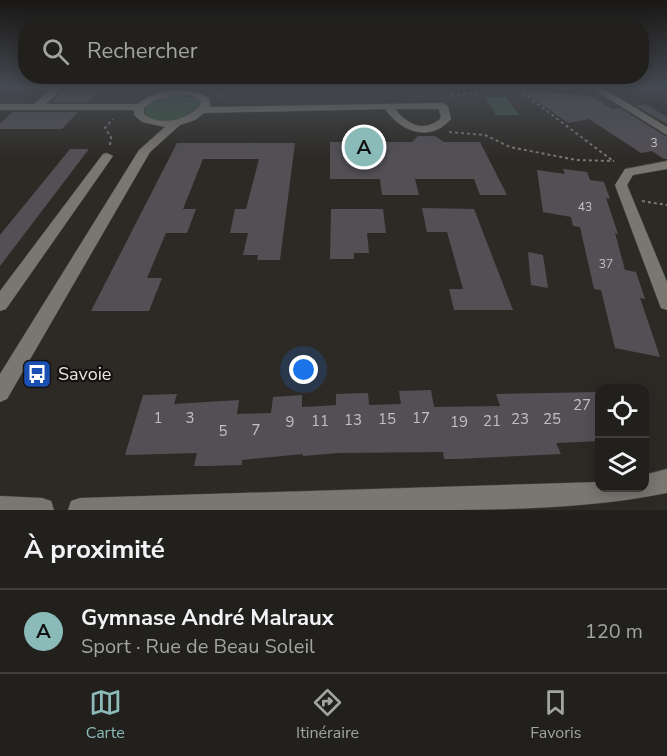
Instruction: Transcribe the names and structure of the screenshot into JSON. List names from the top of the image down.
{
  "places": {
    "bus stop": ["Savoie"]
  },
  "house_numbers": [
    "3",
    "43",
    "37",
    "27",
    "1",
    "3",
    "17",
    "15",
    "23",
    "25",
    "13",
    "11",
    "21",
    "9",
    "19",
    "7",
    "5"
  ],
  "page": {
    "search": "Rechercher",
    "pins": "A",
    "heading": "À proximité",
    "list": [
      {
        "mark": "A",
        "name": "Gymnase André Malraux",
        "note": "Sport · Rue de Beau Soleil",
        "value": "120 m"
      }
    ],
    "nav": ["Carte", "Itinéraire", "Favoris"]
  }
}
